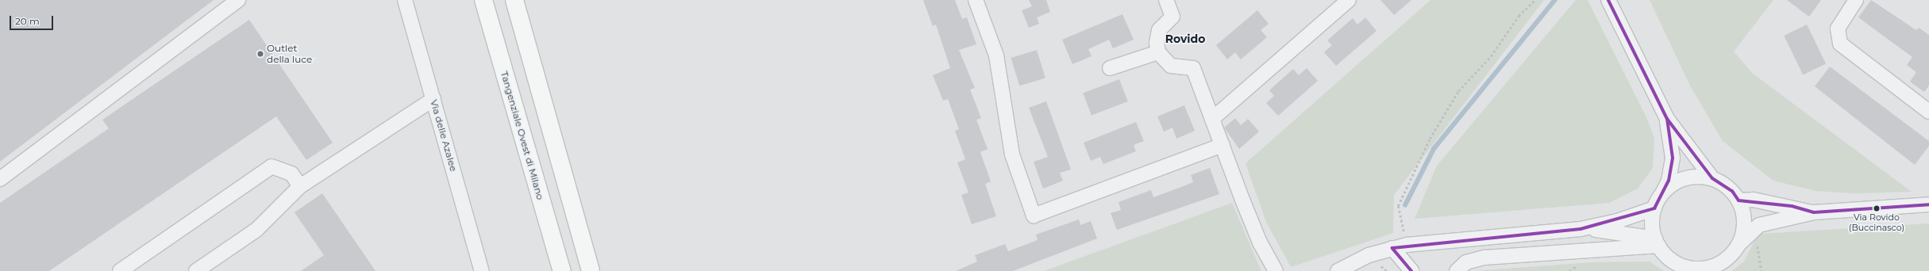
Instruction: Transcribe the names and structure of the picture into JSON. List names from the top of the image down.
{
  "streets": {
    "highway": ["Tangenziale Ovest di Milano"],
    "street": ["Via delle Azalee"]
  },
  "districts": ["Rovido"],
  "places": ["Outlet della luce", "Via Rovido (Buccinasco)"],
  "scale_bar": "20 m"
}
